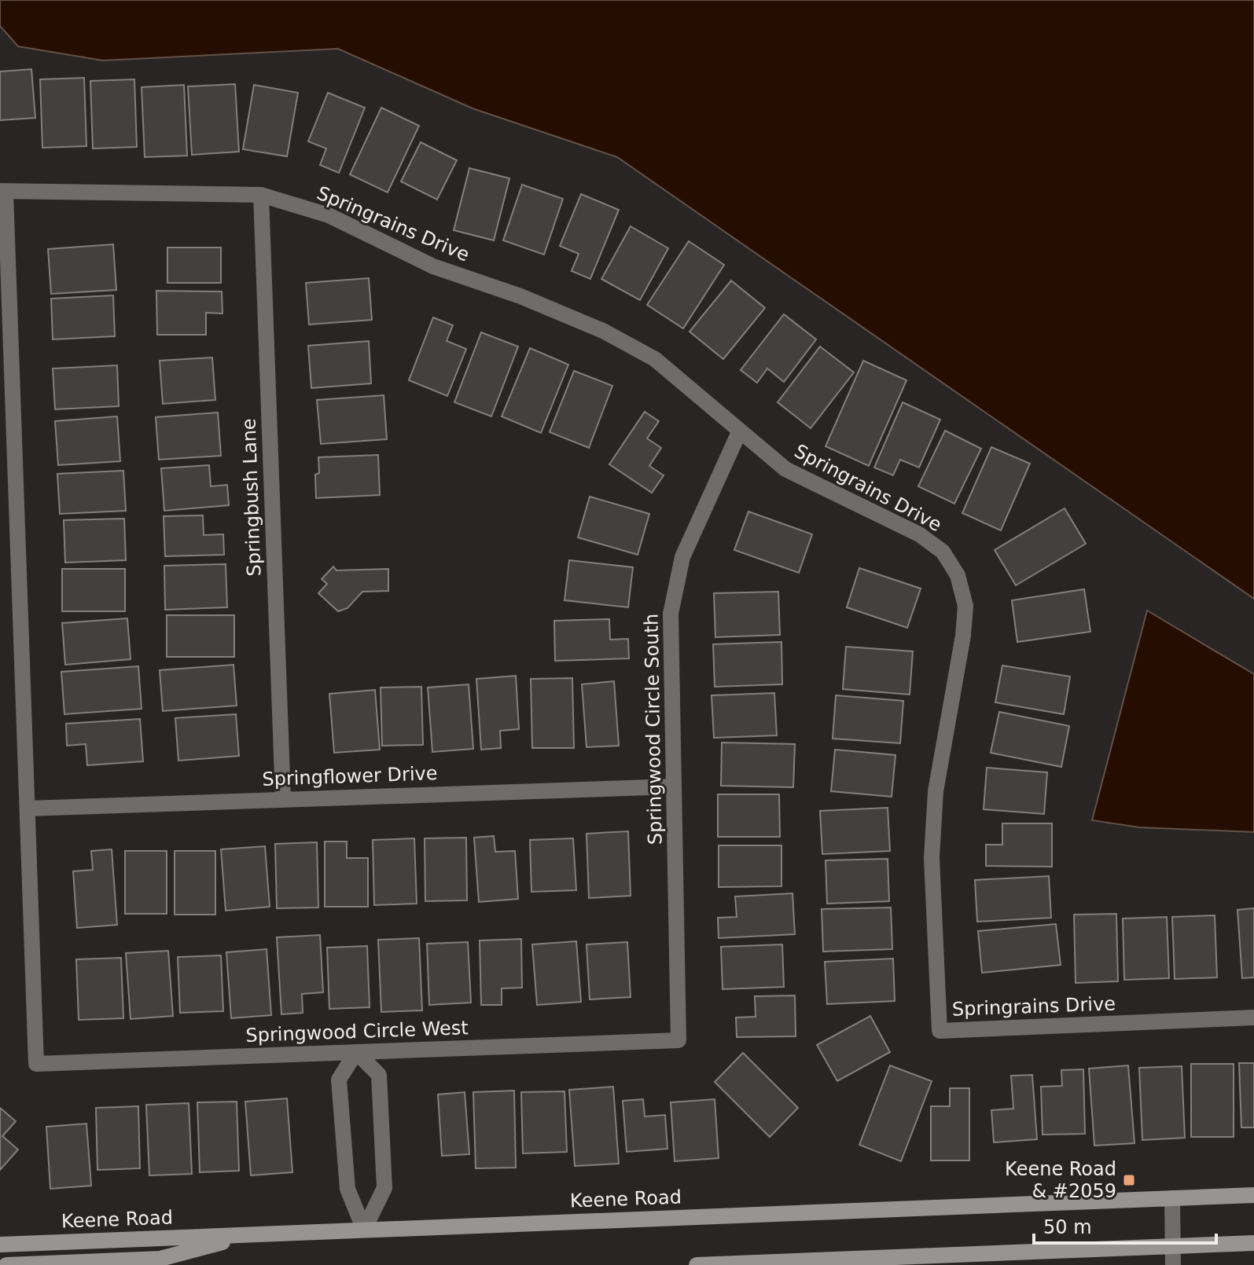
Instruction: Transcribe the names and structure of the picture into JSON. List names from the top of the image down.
{
  "streets": {
    "main road": ["Keene Road"],
    "street": [
      "Springrains Drive",
      "Springbush Lane",
      "Springwood Circle South",
      "Springflower Drive",
      "Springwood Circle West"
    ]
  },
  "crossings": [
    ["Springrains Drive", "Springbush Lane"],
    ["Springrains Drive", "Springwood Circle South"],
    ["Springbush Lane", "Springflower Drive"],
    ["Springwood Circle South", "Springflower Drive"],
    ["Springwood Circle South", "Springwood Circle West"],
    ["Springflower Drive", "Springwood Circle West"]
  ],
  "places": {
    "transit": ["Keene Road & #2059"]
  },
  "scale_bar": "50 m"
}
